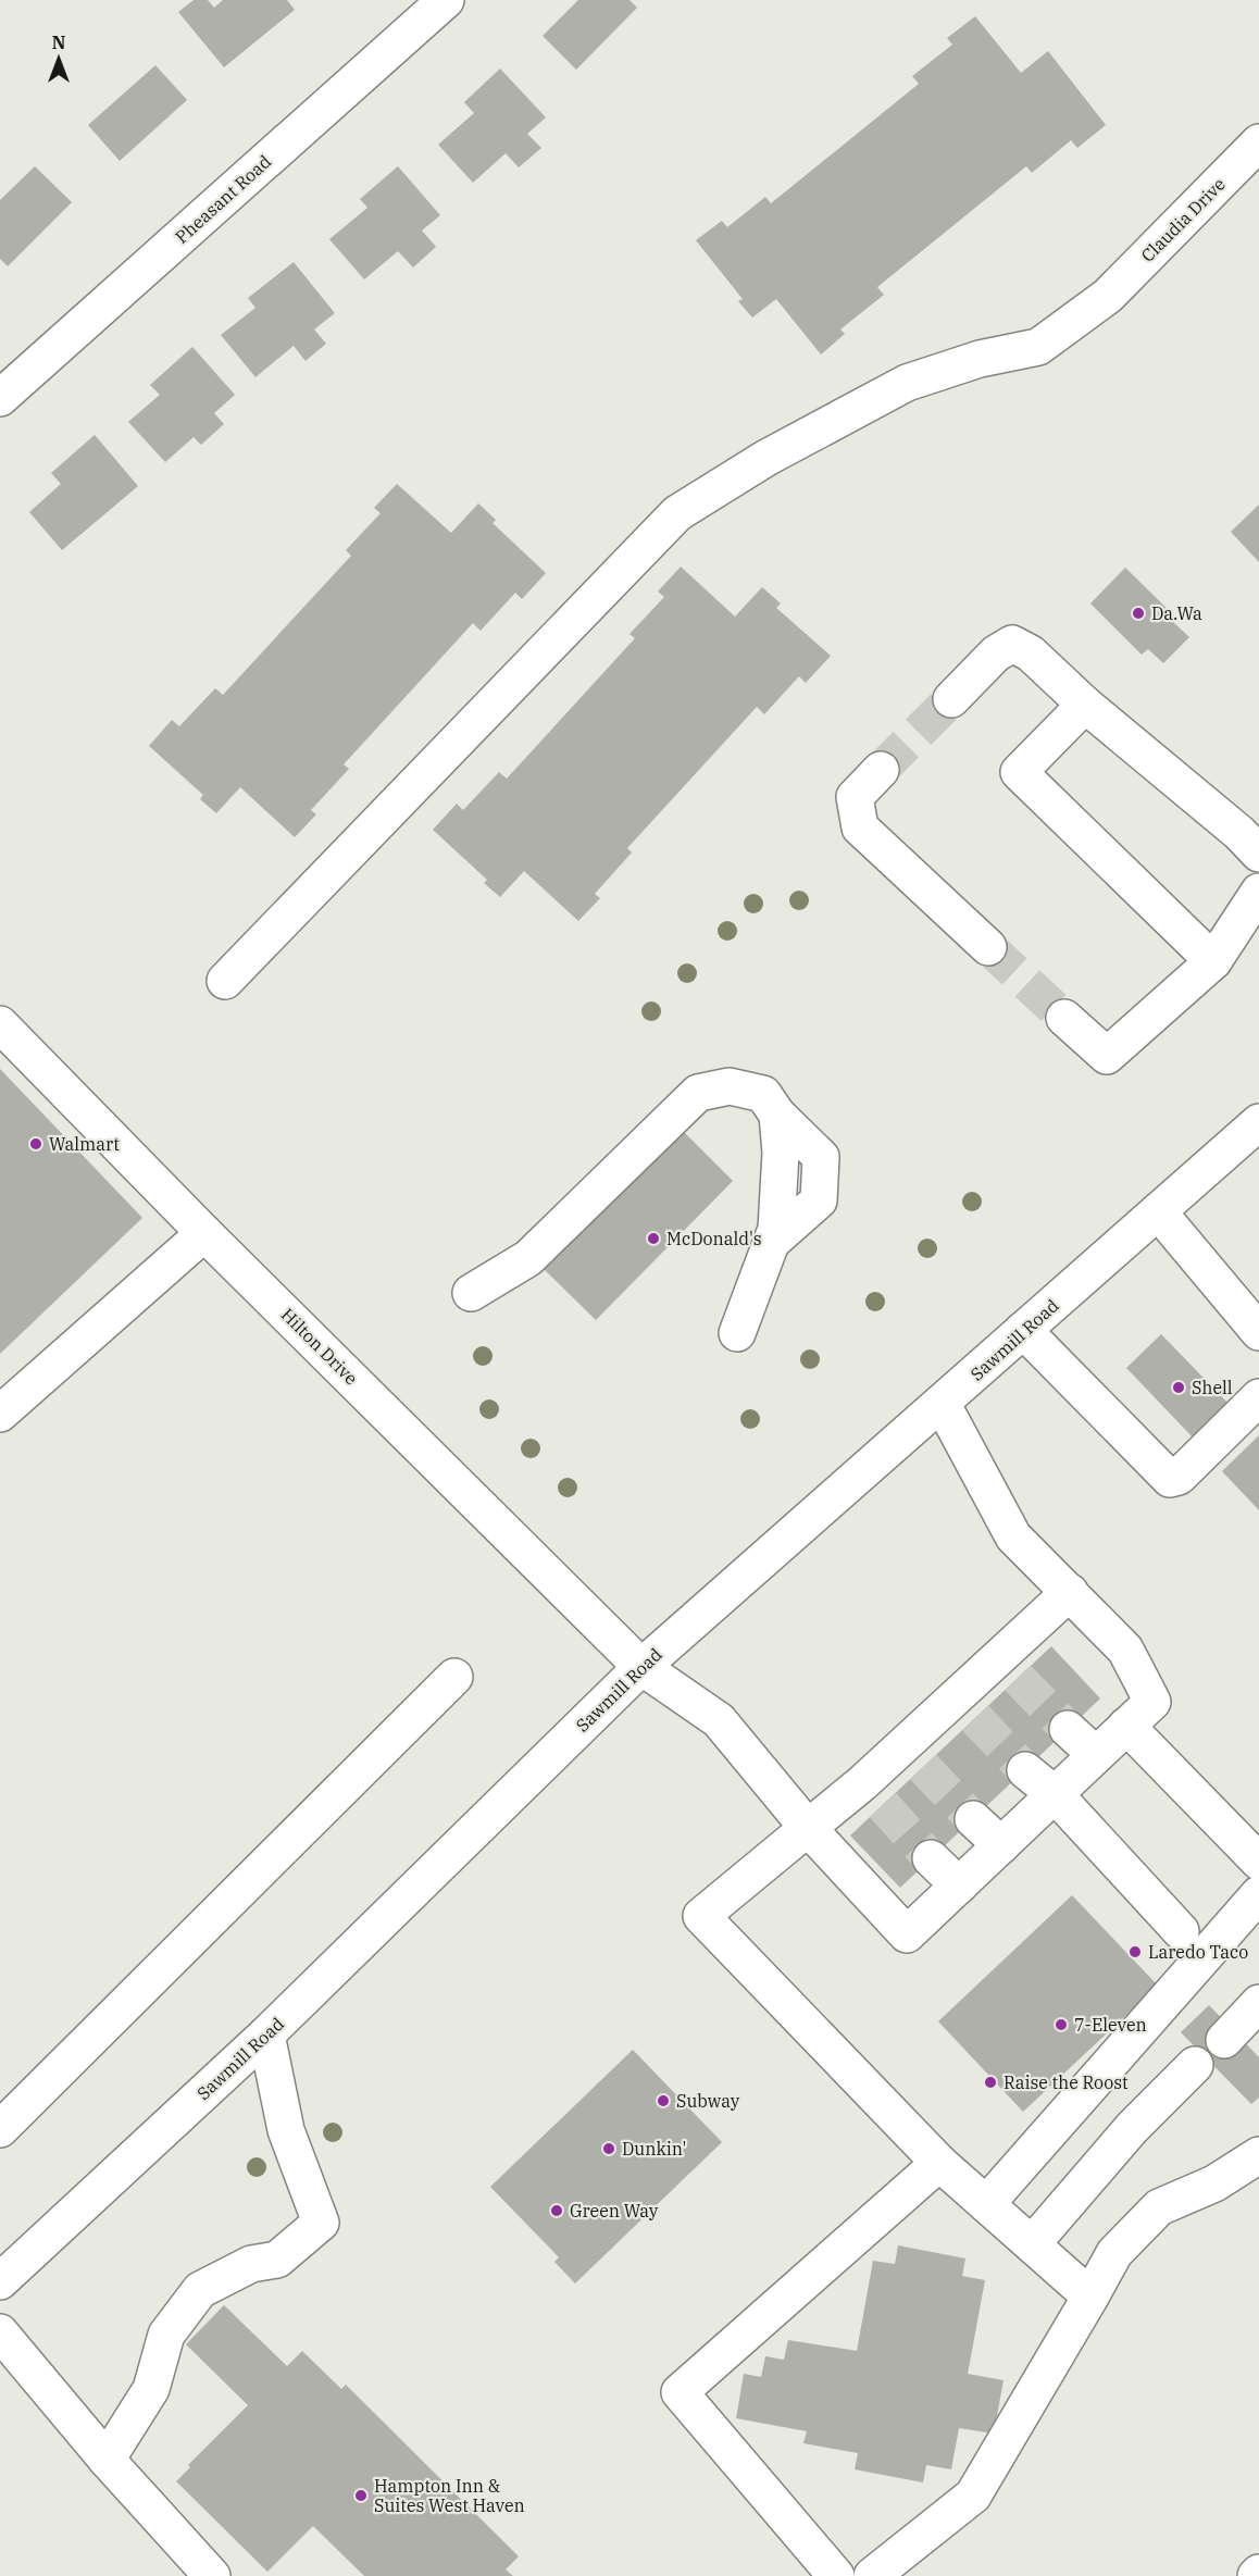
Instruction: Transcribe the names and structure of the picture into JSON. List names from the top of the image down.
{
  "streets": {
    "main road": [
      "Pheasant Road",
      "Claudia Drive",
      "Sawmill Road",
      "Hilton Drive"
    ]
  },
  "crossings": [
    ["Sawmill Road", "Hilton Drive"]
  ],
  "places": [
    "Da.Wa",
    "Walmart",
    "McDonald's",
    "Shell",
    "Laredo Taco",
    "7-Eleven",
    "Raise the Roost",
    "Subway",
    "Dunkin'",
    "Green Way",
    "Hampton Inn & Suites West Haven"
  ],
  "north": "top"
}
